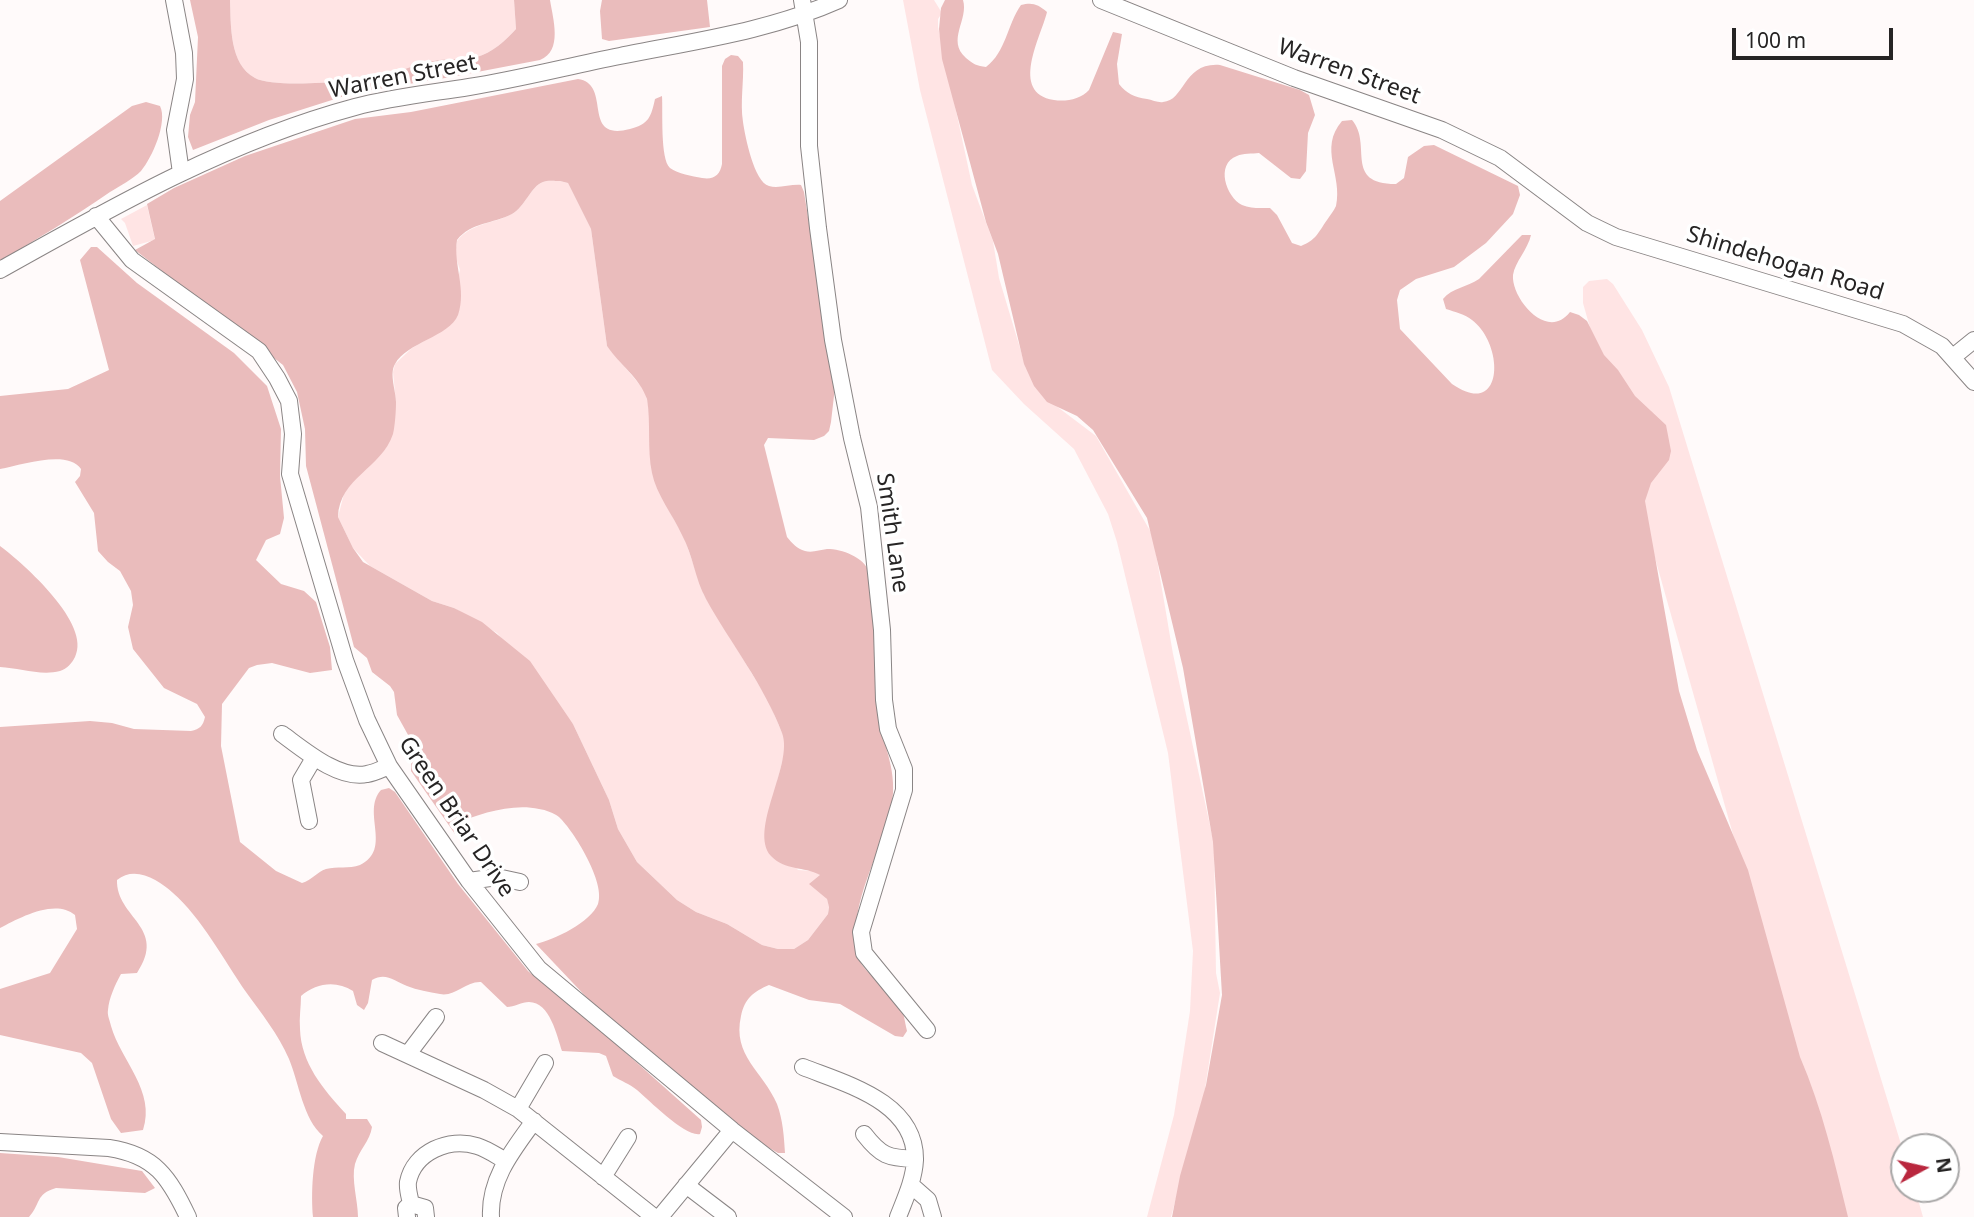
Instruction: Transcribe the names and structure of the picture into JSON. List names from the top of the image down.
{
  "streets": {
    "street": [
      "Warren Street",
      "Shindehogan Road",
      "Smith Lane",
      "Green Briar Drive"
    ]
  },
  "crossings": [
    ["Warren Street", "Shindehogan Road"],
    ["Warren Street", "Smith Lane"],
    ["Warren Street", "Green Briar Drive"]
  ],
  "scale_bar": "100 m",
  "north": "right"
}
